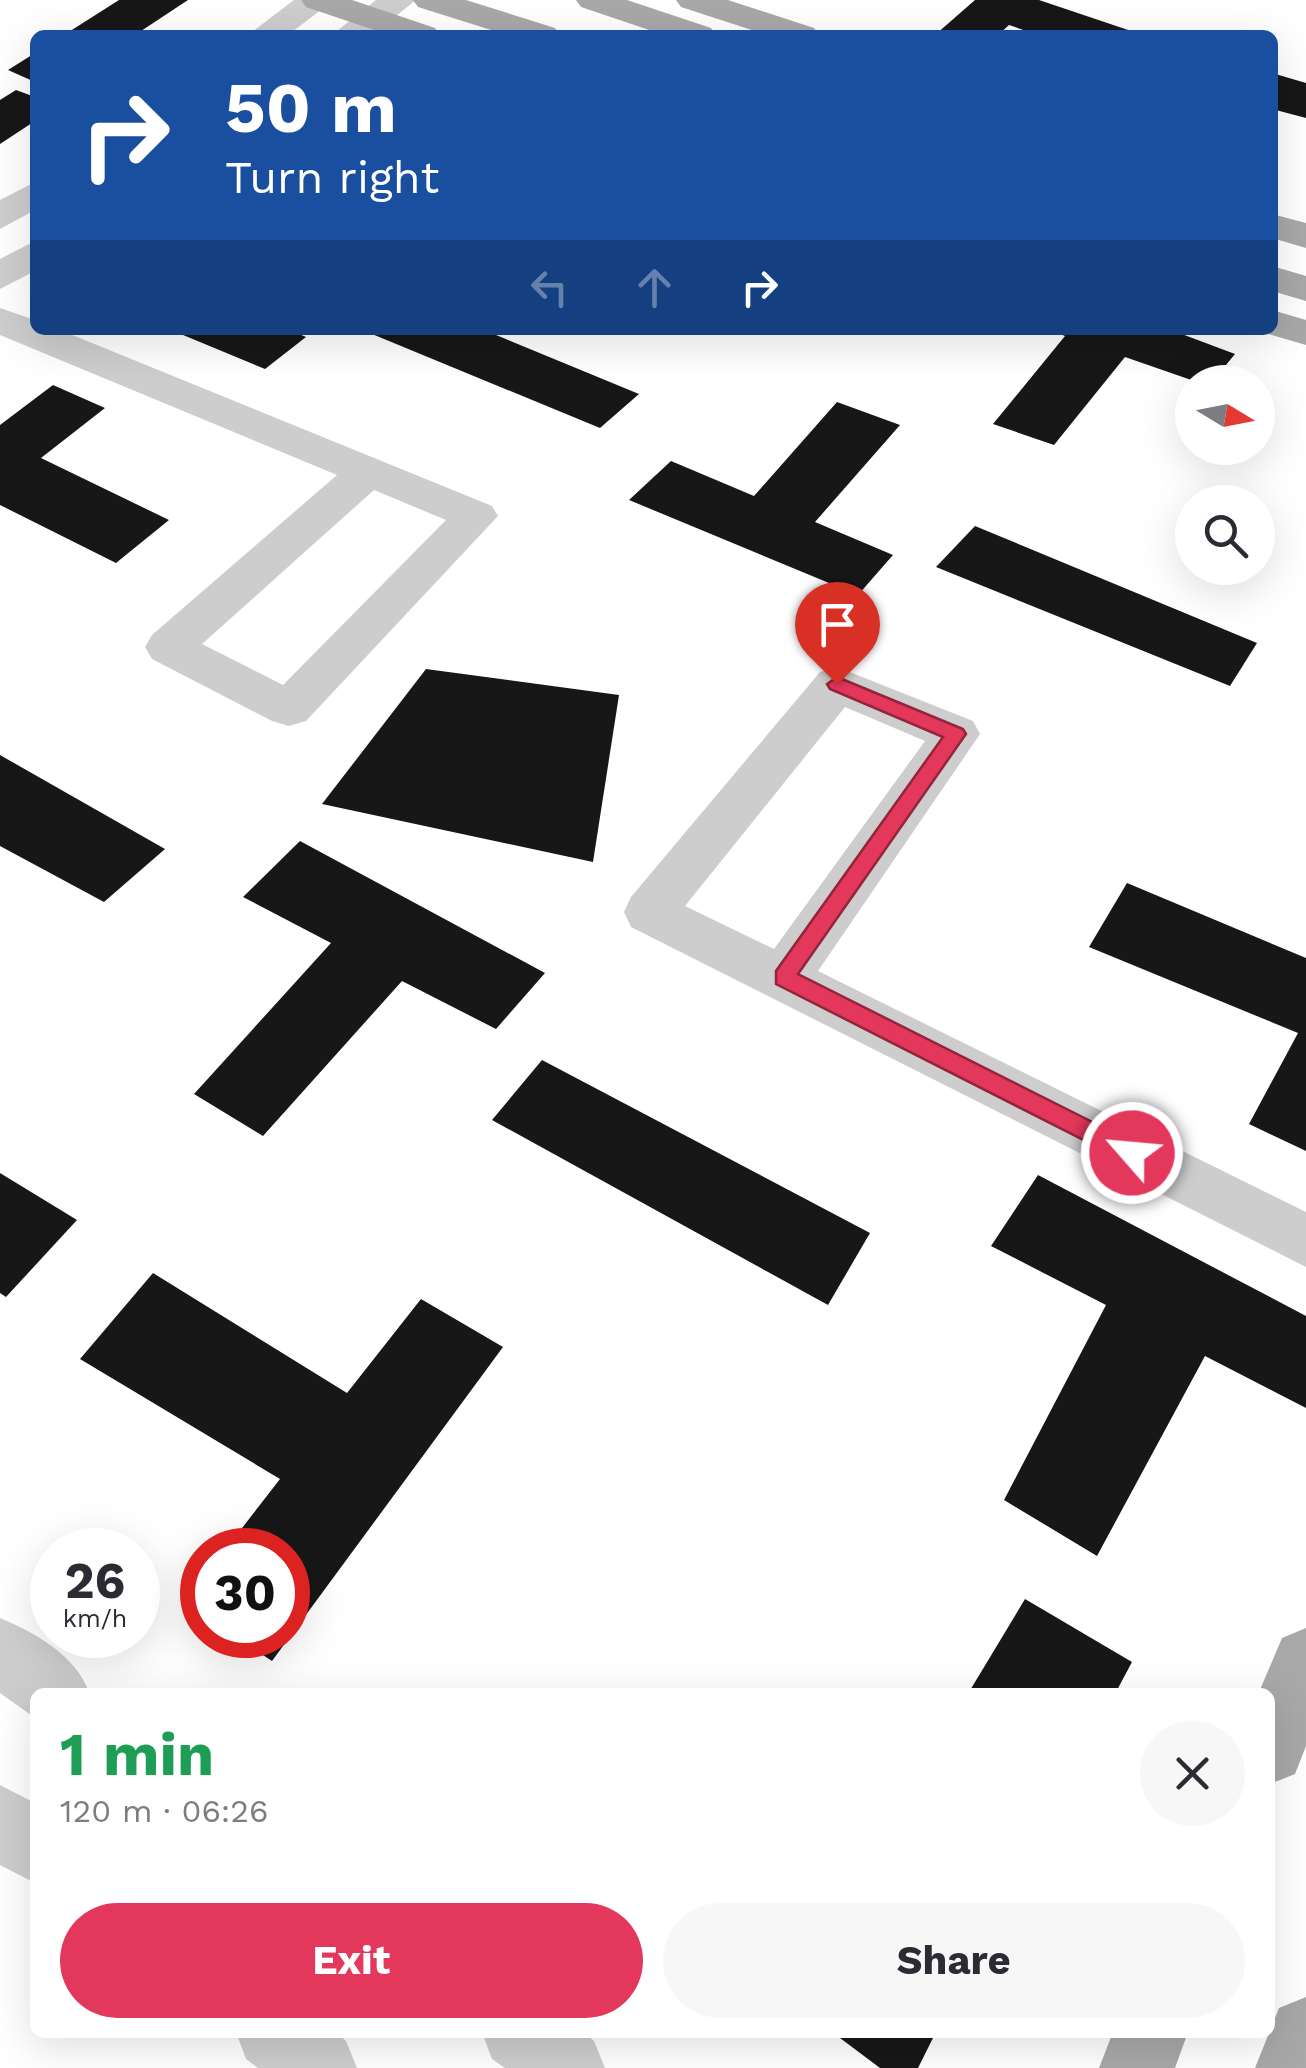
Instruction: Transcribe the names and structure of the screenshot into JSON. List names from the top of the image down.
{
  "north": "right",
  "page": {
    "turn": ["50 m", "Turn right"],
    "speed": "26 km/h",
    "limit": "30",
    "heading": ["1 min", "120 m · 06:26"],
    "buttons": ["Exit", "Share"]
  }
}
